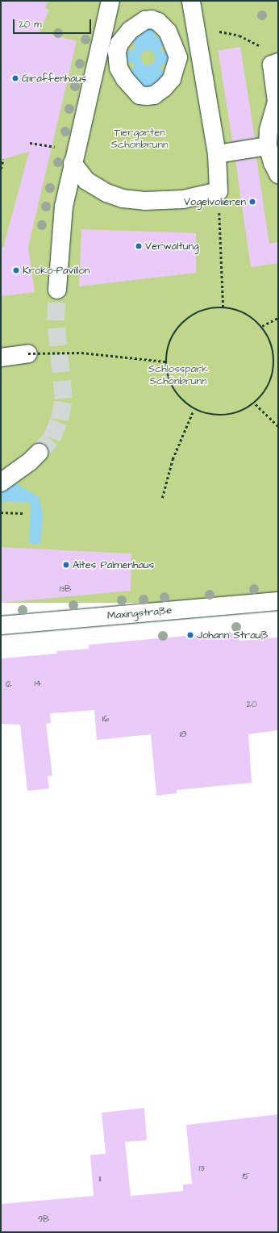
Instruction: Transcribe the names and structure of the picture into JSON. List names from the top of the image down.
{
  "streets": {
    "street": ["Maxingstraße"]
  },
  "parks": ["Tiergarten Schönbrunn", "Schlosspark Schönbrunn"],
  "places": [
    "Giraffenhaus",
    "Vogelvolieren",
    "Verwaltung",
    "Kroko-Pavillon",
    "Altes Palmenhaus",
    "Johann Strauß"
  ],
  "house_numbers": [
    "13B",
    "14",
    "12",
    "20",
    "16",
    "18",
    "13",
    "15",
    "11",
    "9B"
  ],
  "scale_bar": "20 m"
}
